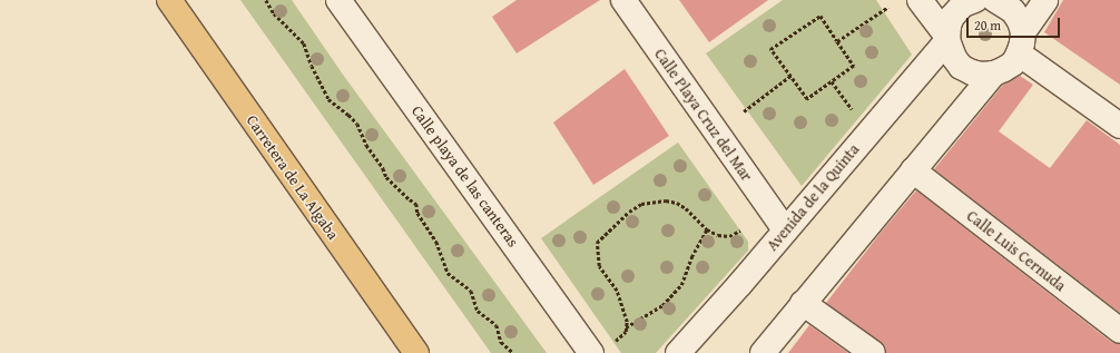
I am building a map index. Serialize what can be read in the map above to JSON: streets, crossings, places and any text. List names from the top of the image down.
{
  "streets": {
    "main road": ["Carretera de La Algaba"],
    "street": [
      "Calle Playa Cruz del Mar",
      "Calle playa de las canteras",
      "Avenida de la Quinta",
      "Calle Luis Cernuda"
    ]
  },
  "crossings": [
    ["Calle Playa Cruz del Mar", "Avenida de la Quinta"]
  ],
  "scale_bar": "20 m"
}
